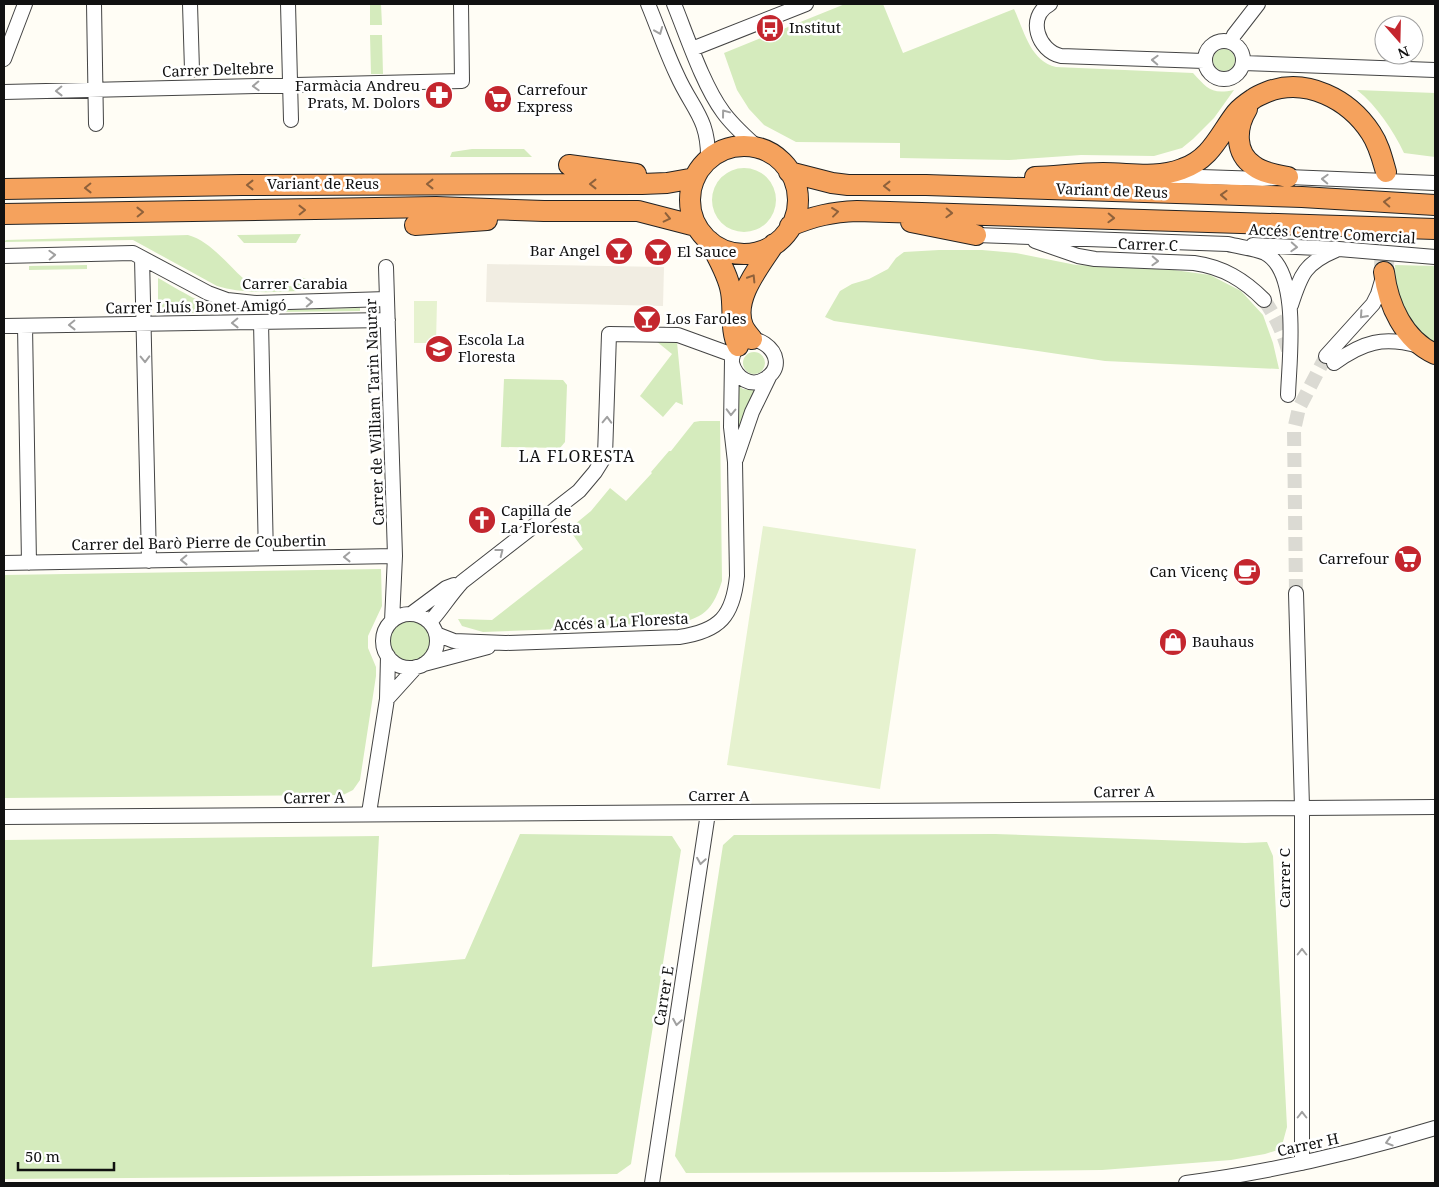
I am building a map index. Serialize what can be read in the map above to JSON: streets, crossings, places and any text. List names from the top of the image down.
{
  "streets": {
    "highway": ["Variant de Reus"],
    "street": [
      "Carrer Deltebre",
      "Accés Centre Comercial",
      "Carrer C",
      "Carrer Carabia",
      "Carrer Lluís Bonet Amigó",
      "Carrer de William Tarin Naurar",
      "Carrer del Barò Pierre de Coubertin",
      "Accés a La Floresta",
      "Carrer A",
      "Carrer E",
      "Carrer H"
    ]
  },
  "crossings": [
    ["Carrer C", "Carrer A"],
    ["Carrer C", "Carrer H"],
    ["Carrer Carabia", "Carrer de William Tarin Naurar"],
    ["Carrer Lluís Bonet Amigó", "Carrer de William Tarin Naurar"],
    ["Carrer de William Tarin Naurar", "Carrer del Barò Pierre de Coubertin"],
    ["Carrer de William Tarin Naurar", "Accés a La Floresta"],
    ["Carrer A", "Carrer E"]
  ],
  "one_way": [
    "Carrer Deltebre",
    "Carrer Carabia",
    "Carrer Lluís Bonet Amigó",
    "Carrer del Barò Pierre de Coubertin",
    "Carrer E",
    "Carrer H"
  ],
  "districts": ["LA FLORESTA"],
  "places": {
    "bus stop": ["Institut"],
    "pharmacy": ["Farmàcia Andreu Prats, M. Dolors"],
    "supermarket": ["Carrefour Express", "Carrefour"],
    "bar": ["Bar Angel", "El Sauce", "Los Faroles"],
    "school or university": ["Escola La Floresta"],
    "church": ["Capilla de La Floresta"],
    "cafe": ["Can Vicenç"],
    "shop": ["Bauhaus"]
  },
  "scale_bar": "50 m",
  "north": "bottom"
}
